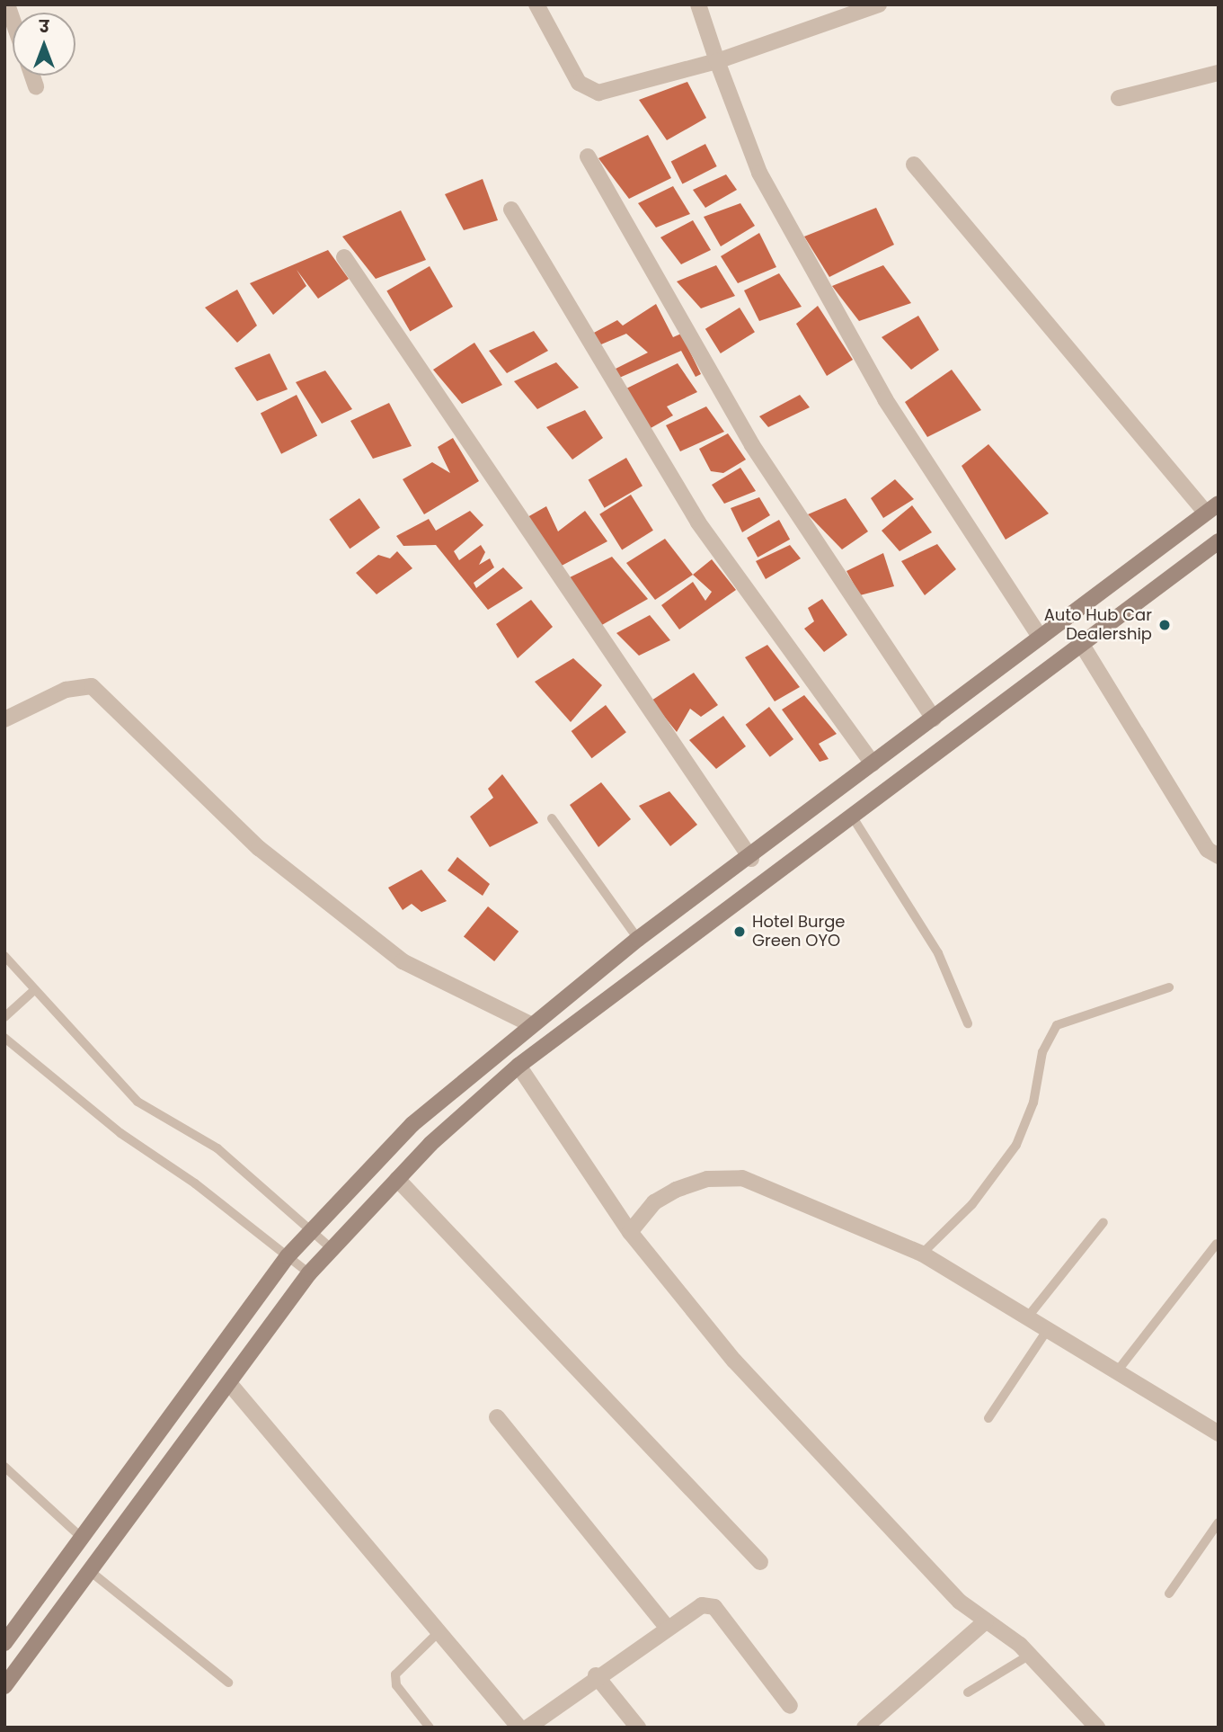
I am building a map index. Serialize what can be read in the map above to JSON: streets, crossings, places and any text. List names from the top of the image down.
{
  "places": ["Auto Hub Car Dealership", "Hotel Burge Green OYO"],
  "north": "top"
}
